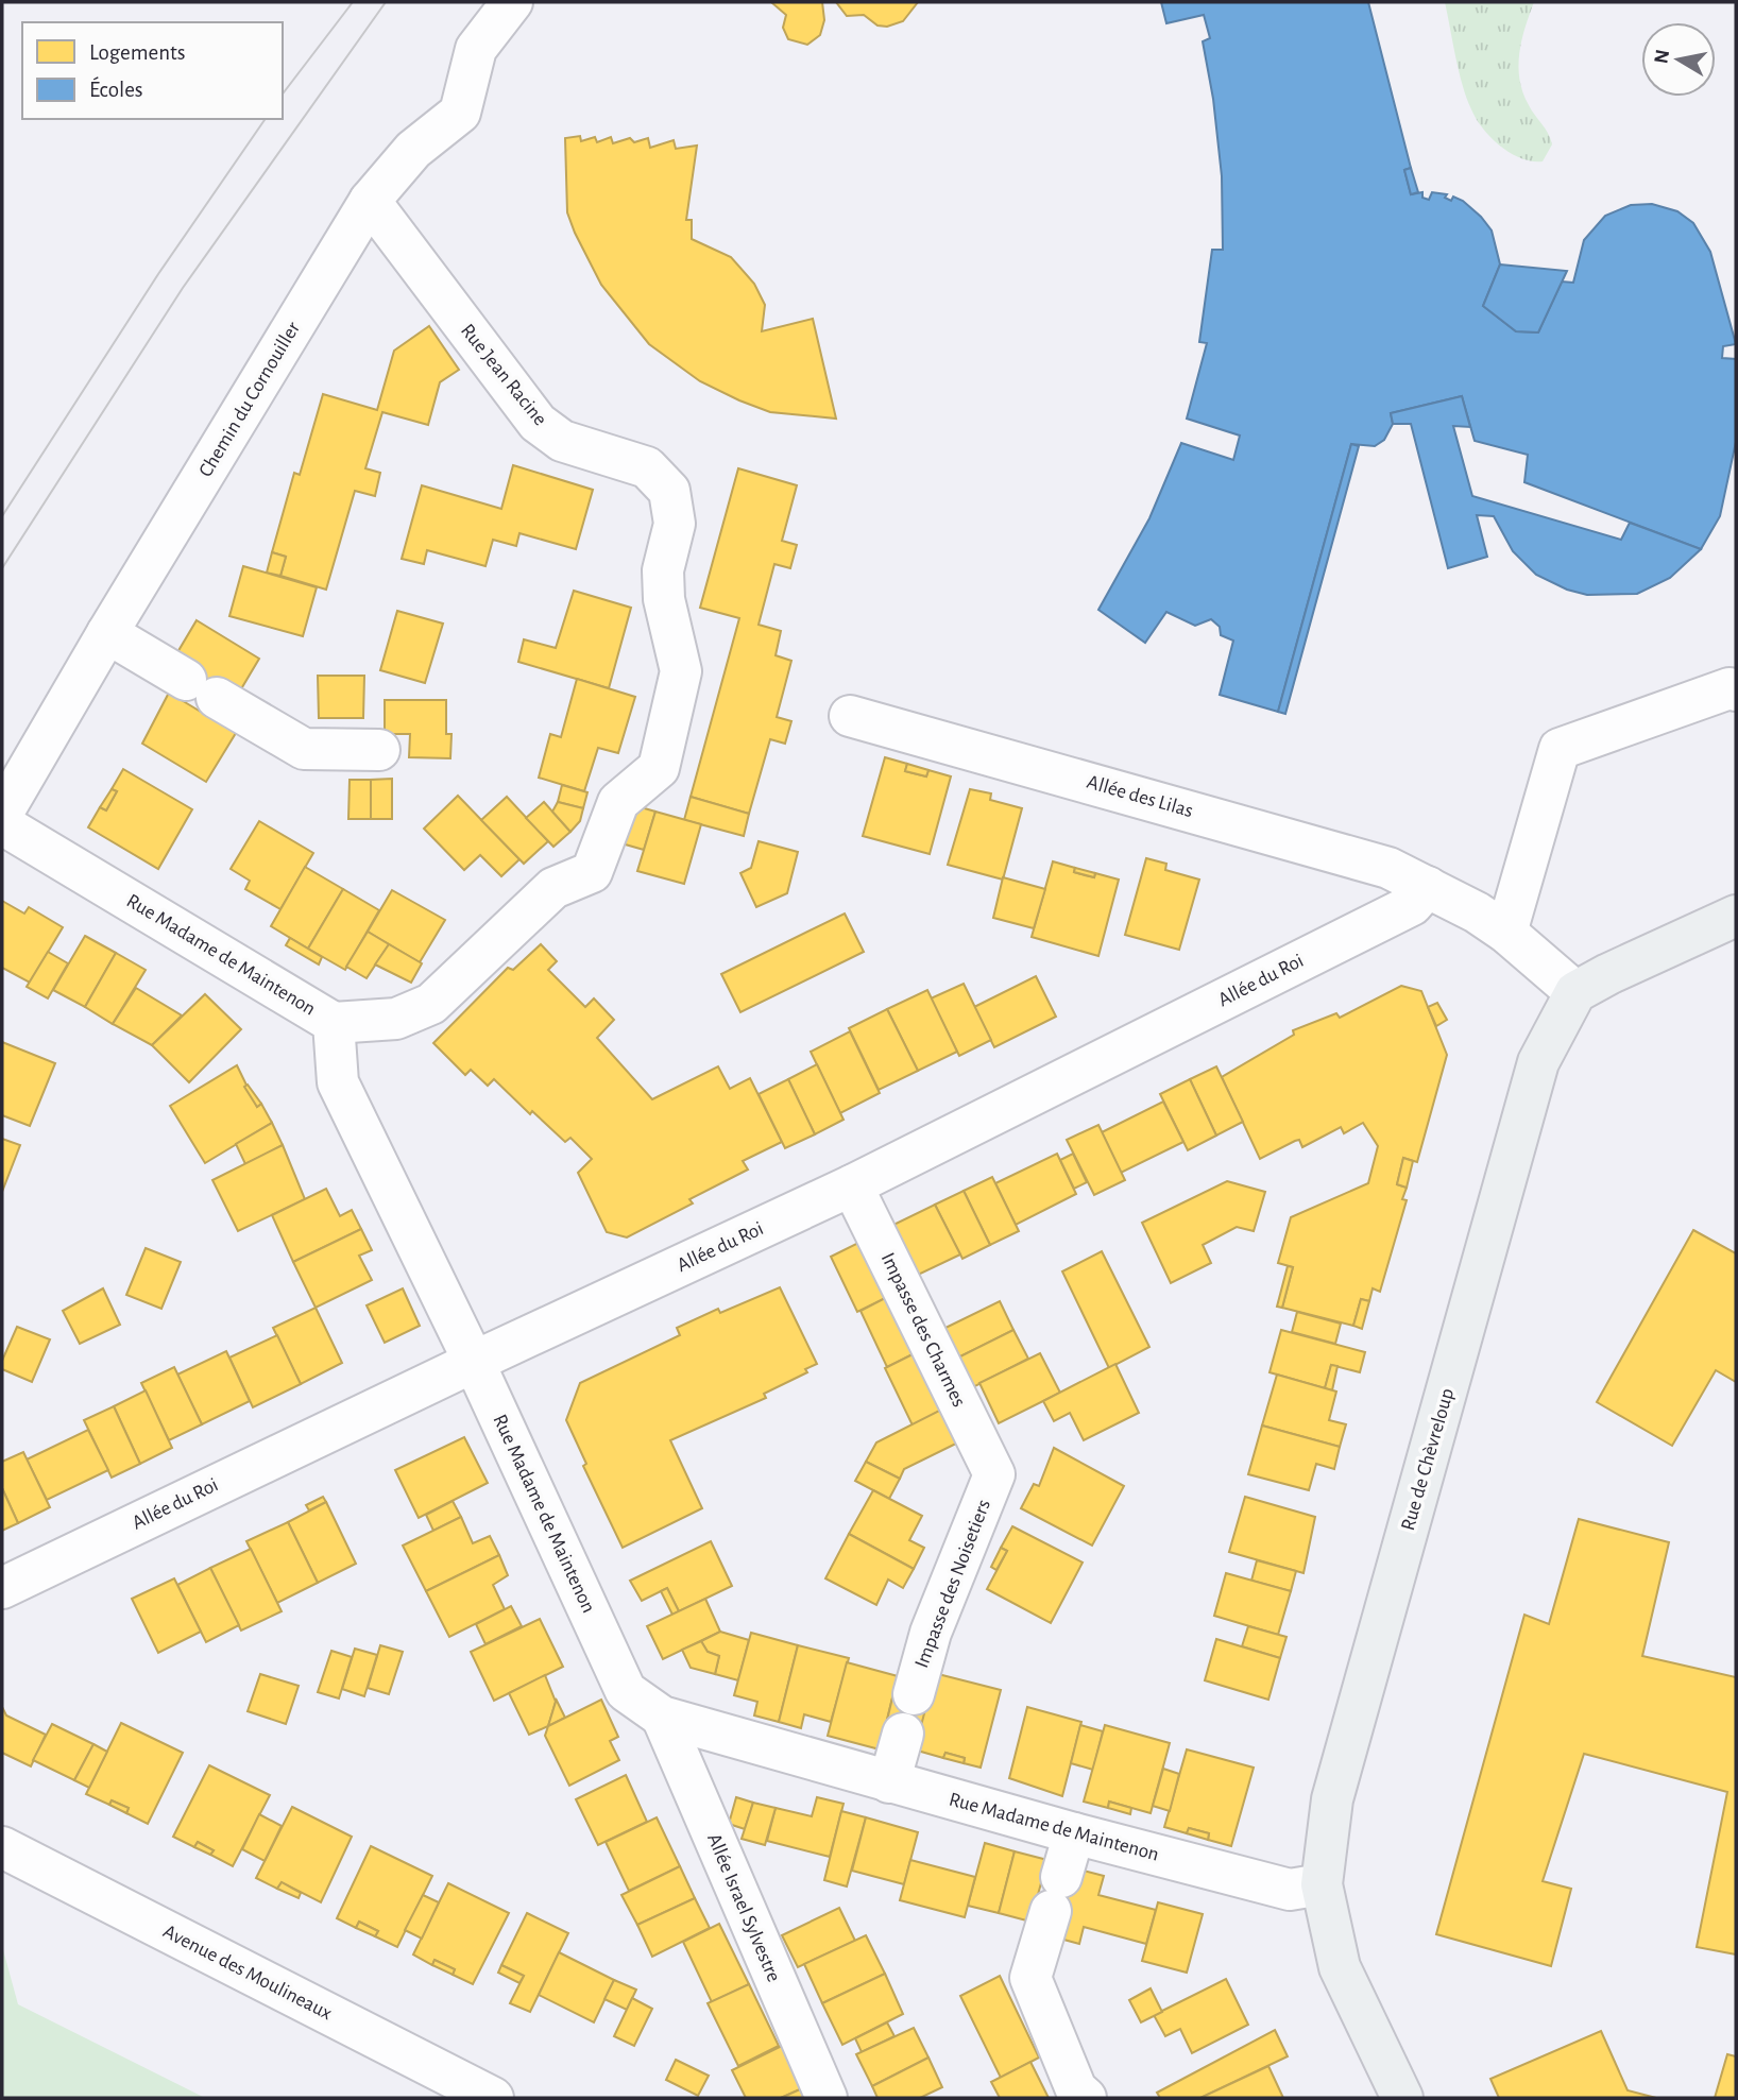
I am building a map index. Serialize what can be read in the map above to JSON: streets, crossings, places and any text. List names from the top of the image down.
{
  "streets": {
    "street": [
      "Rue Jean Racine",
      "Chemin du Cornouiller",
      "Allée des Lilas",
      "Rue Madame de Maintenon",
      "Allée du Roi",
      "Impasse des Charmes",
      "Rue de Chèvreloup",
      "Impasse des Noisetiers",
      "Allée Israel Sylvestre",
      "Avenue des Moulineaux"
    ]
  },
  "crossings": [
    ["Rue Jean Racine", "Chemin du Cornouiller"],
    ["Rue Jean Racine", "Rue Madame de Maintenon"],
    ["Allée des Lilas", "Allée du Roi"],
    ["Allée des Lilas", "Rue de Chèvreloup"],
    ["Rue Madame de Maintenon", "Allée du Roi"],
    ["Rue Madame de Maintenon", "Rue de Chèvreloup"],
    ["Rue Madame de Maintenon", "Allée Israel Sylvestre"],
    ["Allée du Roi", "Impasse des Charmes"],
    ["Impasse des Charmes", "Impasse des Noisetiers"]
  ],
  "legend": ["Logements", "Écoles"],
  "north": "left"
}
